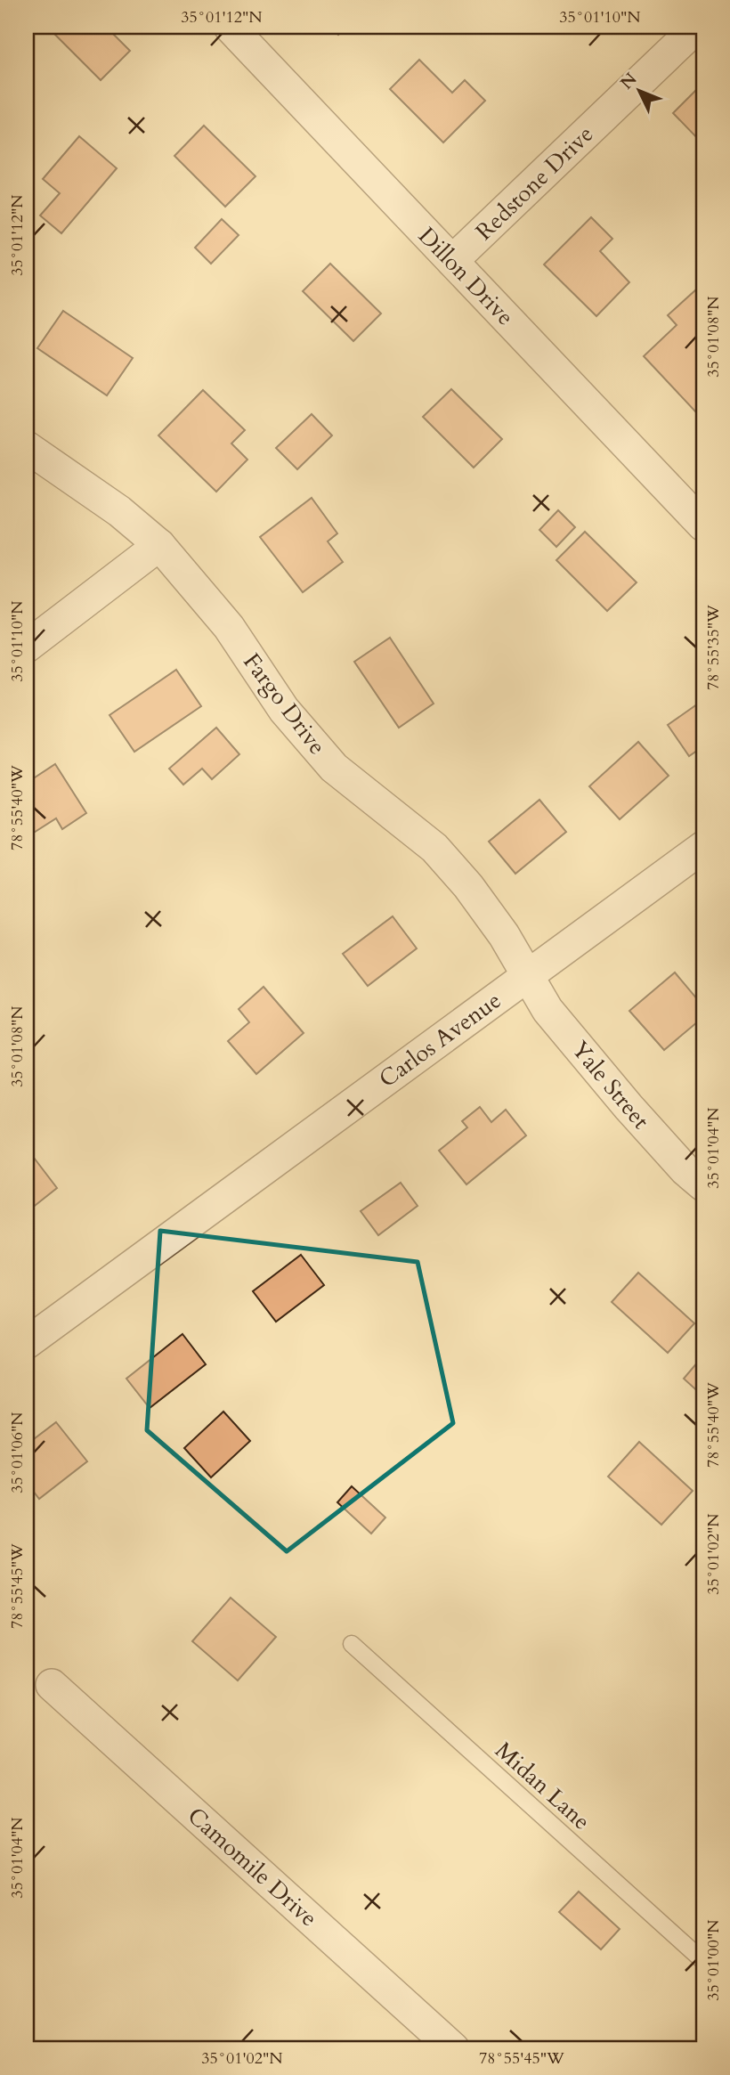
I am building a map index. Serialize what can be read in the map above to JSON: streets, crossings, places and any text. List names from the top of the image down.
{
  "streets": {
    "street": [
      "Redstone Drive",
      "Dillon Drive",
      "Fargo Drive",
      "Carlos Avenue",
      "Yale Street",
      "Camomile Drive"
    ],
    "lane": ["Midan Lane"]
  },
  "crossings": [
    ["Redstone Drive", "Dillon Drive"],
    ["Fargo Drive", "Carlos Avenue"],
    ["Fargo Drive", "Yale Street"],
    ["Carlos Avenue", "Yale Street"]
  ],
  "north": "top left",
  "coordinates": [
    "35°01'12\"N",
    "35°01'10\"N",
    "35°01'08\"N",
    "78°55'35\"W",
    "78°55'40\"W",
    "35°01'04\"N",
    "35°01'06\"N",
    "35°01'02\"N",
    "78°55'45\"W",
    "35°01'00\"N"
  ]
}
